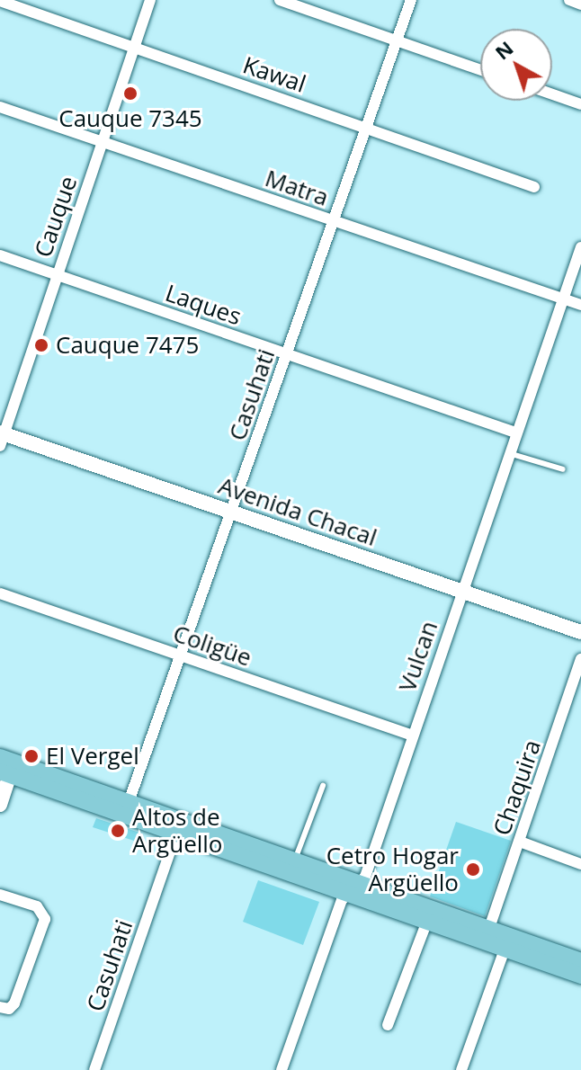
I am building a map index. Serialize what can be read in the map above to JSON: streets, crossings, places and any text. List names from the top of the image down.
{
  "streets": {
    "main road": ["Avenida Chacal"],
    "street": [
      "Kawal",
      "Matra",
      "Cauque",
      "Laques",
      "Casuhati",
      "Coligüe",
      "Vulcan",
      "Chaquira"
    ]
  },
  "crossings": [
    ["Kawal", "Cauque"],
    ["Kawal", "Casuhati"],
    ["Matra", "Cauque"],
    ["Matra", "Casuhati"],
    ["Matra", "Vulcan"],
    ["Cauque", "Laques"],
    ["Cauque", "Avenida Chacal"],
    ["Laques", "Casuhati"],
    ["Laques", "Vulcan"],
    ["Casuhati", "Avenida Chacal"],
    ["Casuhati", "Coligüe"],
    ["Avenida Chacal", "Vulcan"],
    ["Coligüe", "Vulcan"]
  ],
  "places": [
    "Cauque 7345",
    "Cauque 7475",
    "El Vergel",
    "Altos de Argüello",
    "Cetro Hogar Argüello"
  ],
  "north": "top left"
}
